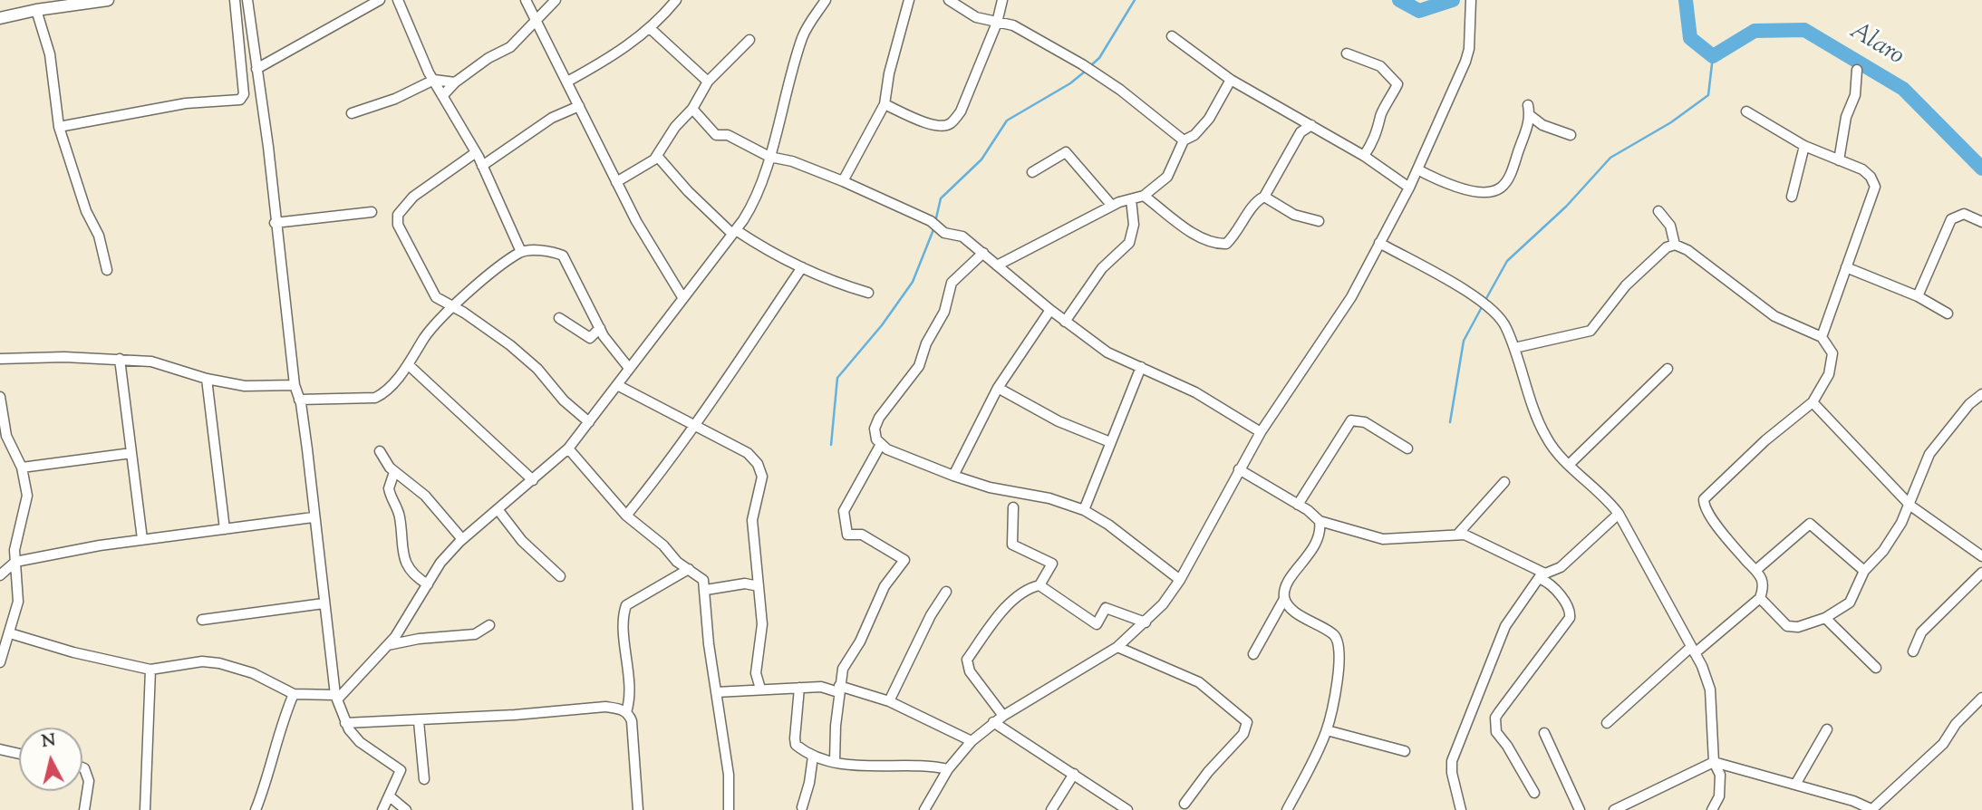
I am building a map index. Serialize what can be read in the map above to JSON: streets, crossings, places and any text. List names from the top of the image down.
{
  "water": ["Alaro"],
  "north": "top"
}
